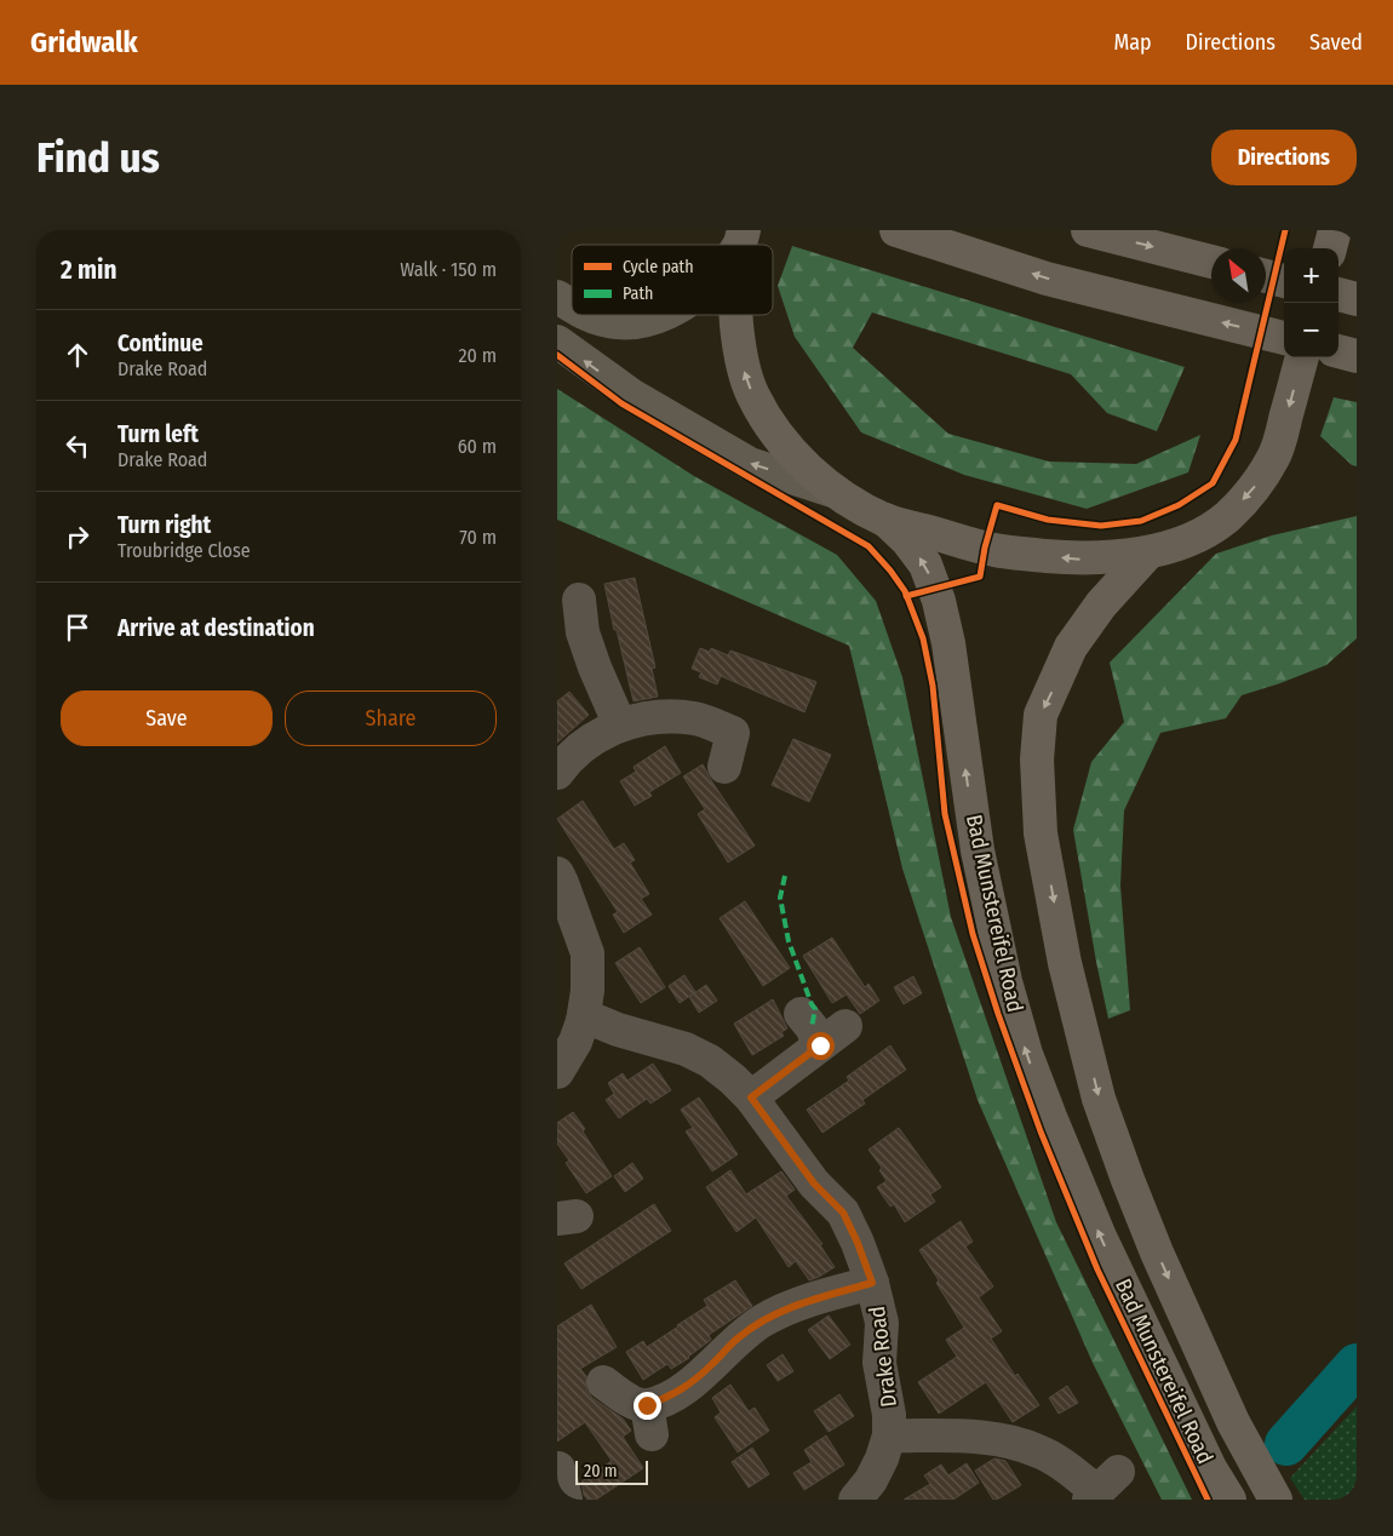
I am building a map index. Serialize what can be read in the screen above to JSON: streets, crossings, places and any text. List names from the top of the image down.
{
  "streets": {
    "highway": ["Bad Munstereifel Road"],
    "street": ["Drake Road"]
  },
  "legend": ["Cycle path", "Path"],
  "scale_bar": "20 m",
  "north": "top left",
  "page": {
    "header": "Gridwalk",
    "nav": ["Map", "Directions", "Saved"],
    "buttons": [
      "Directions",
      ["Save", "Share"]
    ],
    "title": "Find us",
    "heading": ["2 min", "Walk · 150 m"],
    "map_buttons": ["+", "−"],
    "list": [
      ["Continue", "Drake Road", "20 m"],
      ["Turn left", "Drake Road", "60 m"],
      ["Turn right", "Troubridge Close", "70 m"],
      "Arrive at destination"
    ],
    "scale": "20 m"
  }
}
